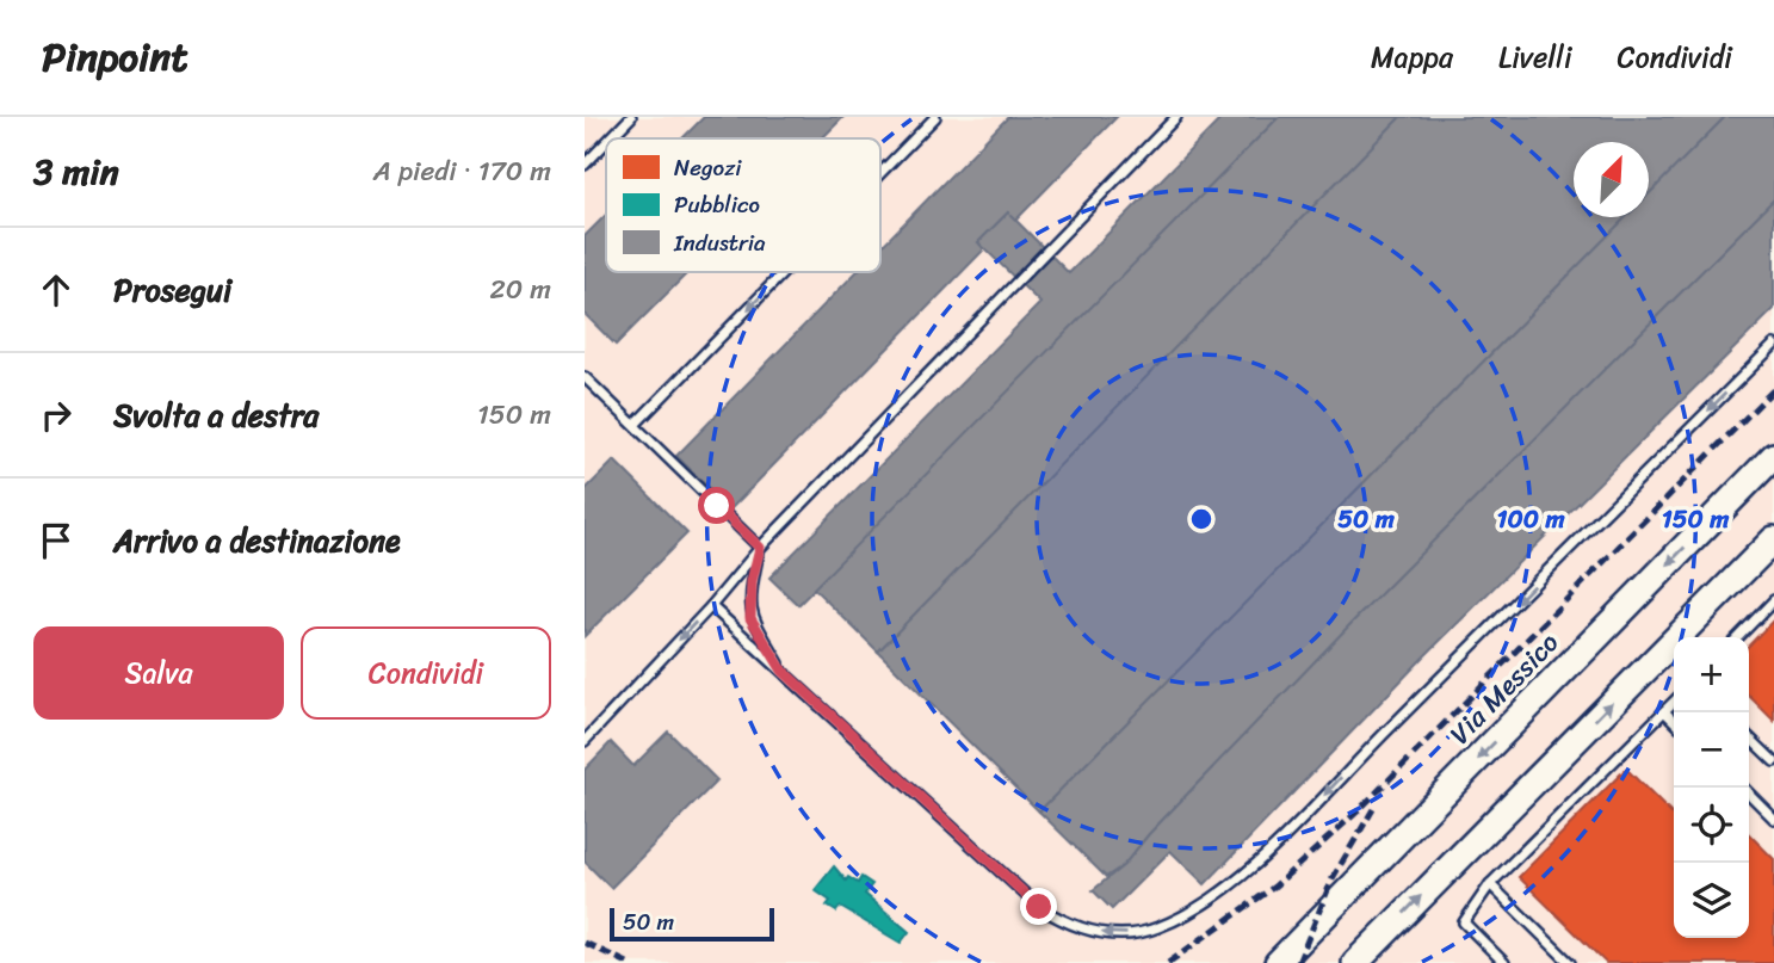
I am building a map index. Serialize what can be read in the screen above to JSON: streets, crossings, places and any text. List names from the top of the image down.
{
  "streets": {
    "street": ["Via Messico"]
  },
  "legend": ["Negozi", "Pubblico", "Industria"],
  "scale_bar": "50 m",
  "north": "top right",
  "page": {
    "header": "Pinpoint",
    "nav": ["Mappa", "Livelli", "Condividi"],
    "heading": ["3 min", "A piedi · 170 m"],
    "list": [
      ["Prosegui", "20 m"],
      ["Svolta a destra", "150 m"],
      "Arrivo a destinazione"
    ],
    "buttons": ["Salva", "Condividi"],
    "map_buttons": ["+", "−"],
    "scale": "50 m"
  },
  "rings": ["50 m", "100 m", "150 m"]
}
